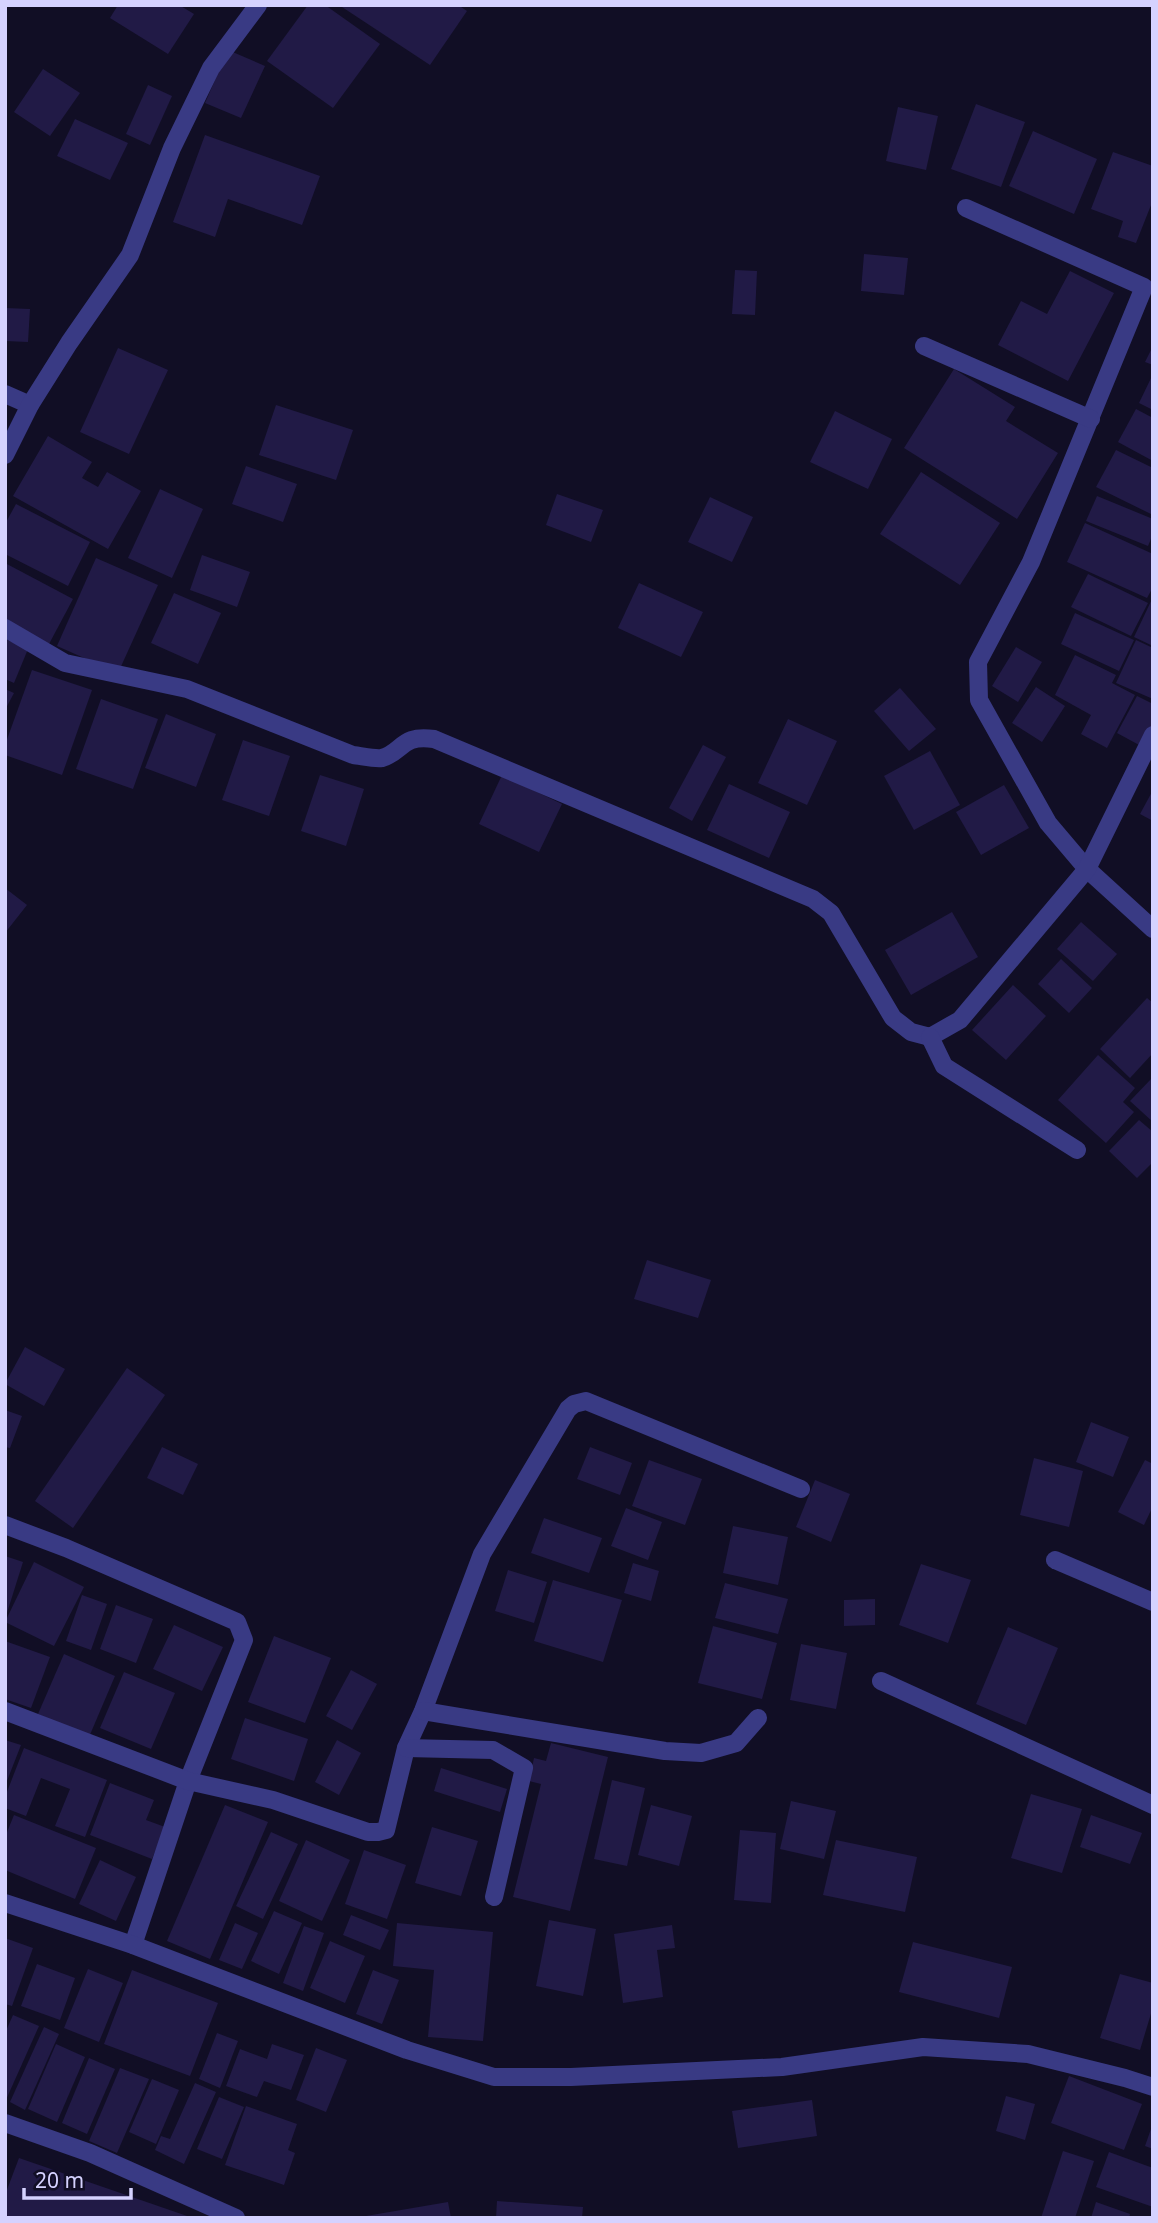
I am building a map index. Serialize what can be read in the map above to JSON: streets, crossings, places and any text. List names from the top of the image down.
{
  "scale_bar": "20 m"
}
